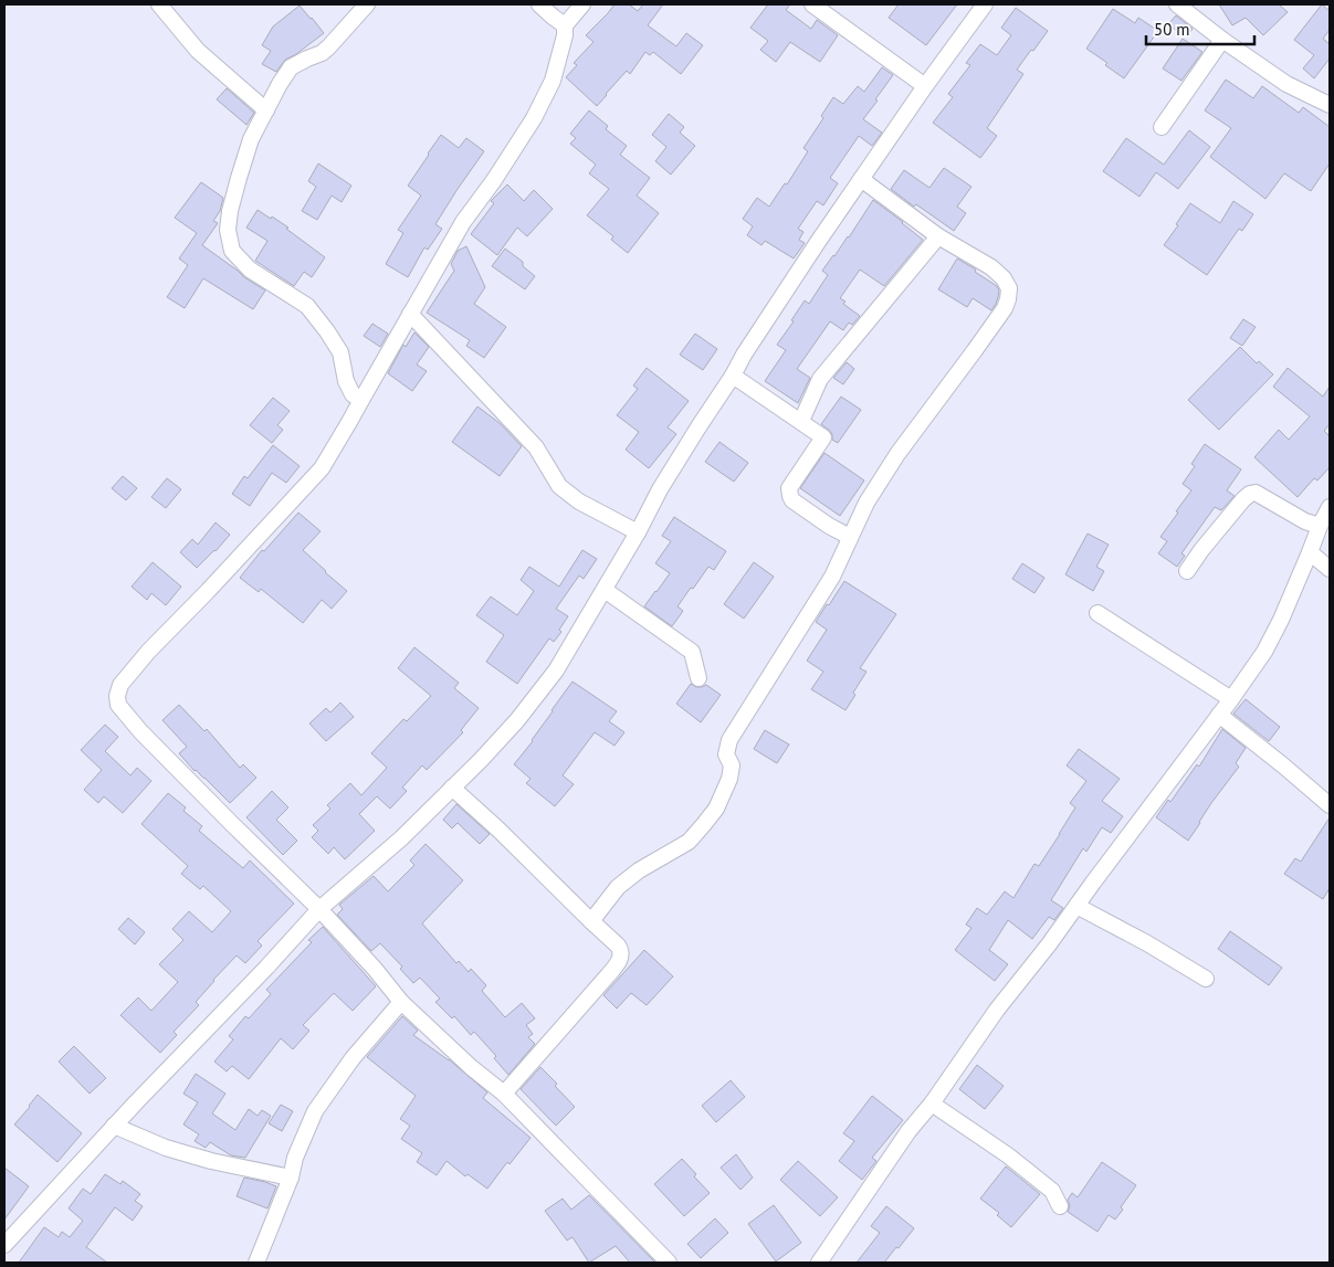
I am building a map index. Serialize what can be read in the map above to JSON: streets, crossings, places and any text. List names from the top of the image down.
{
  "scale_bar": "50 m"
}
